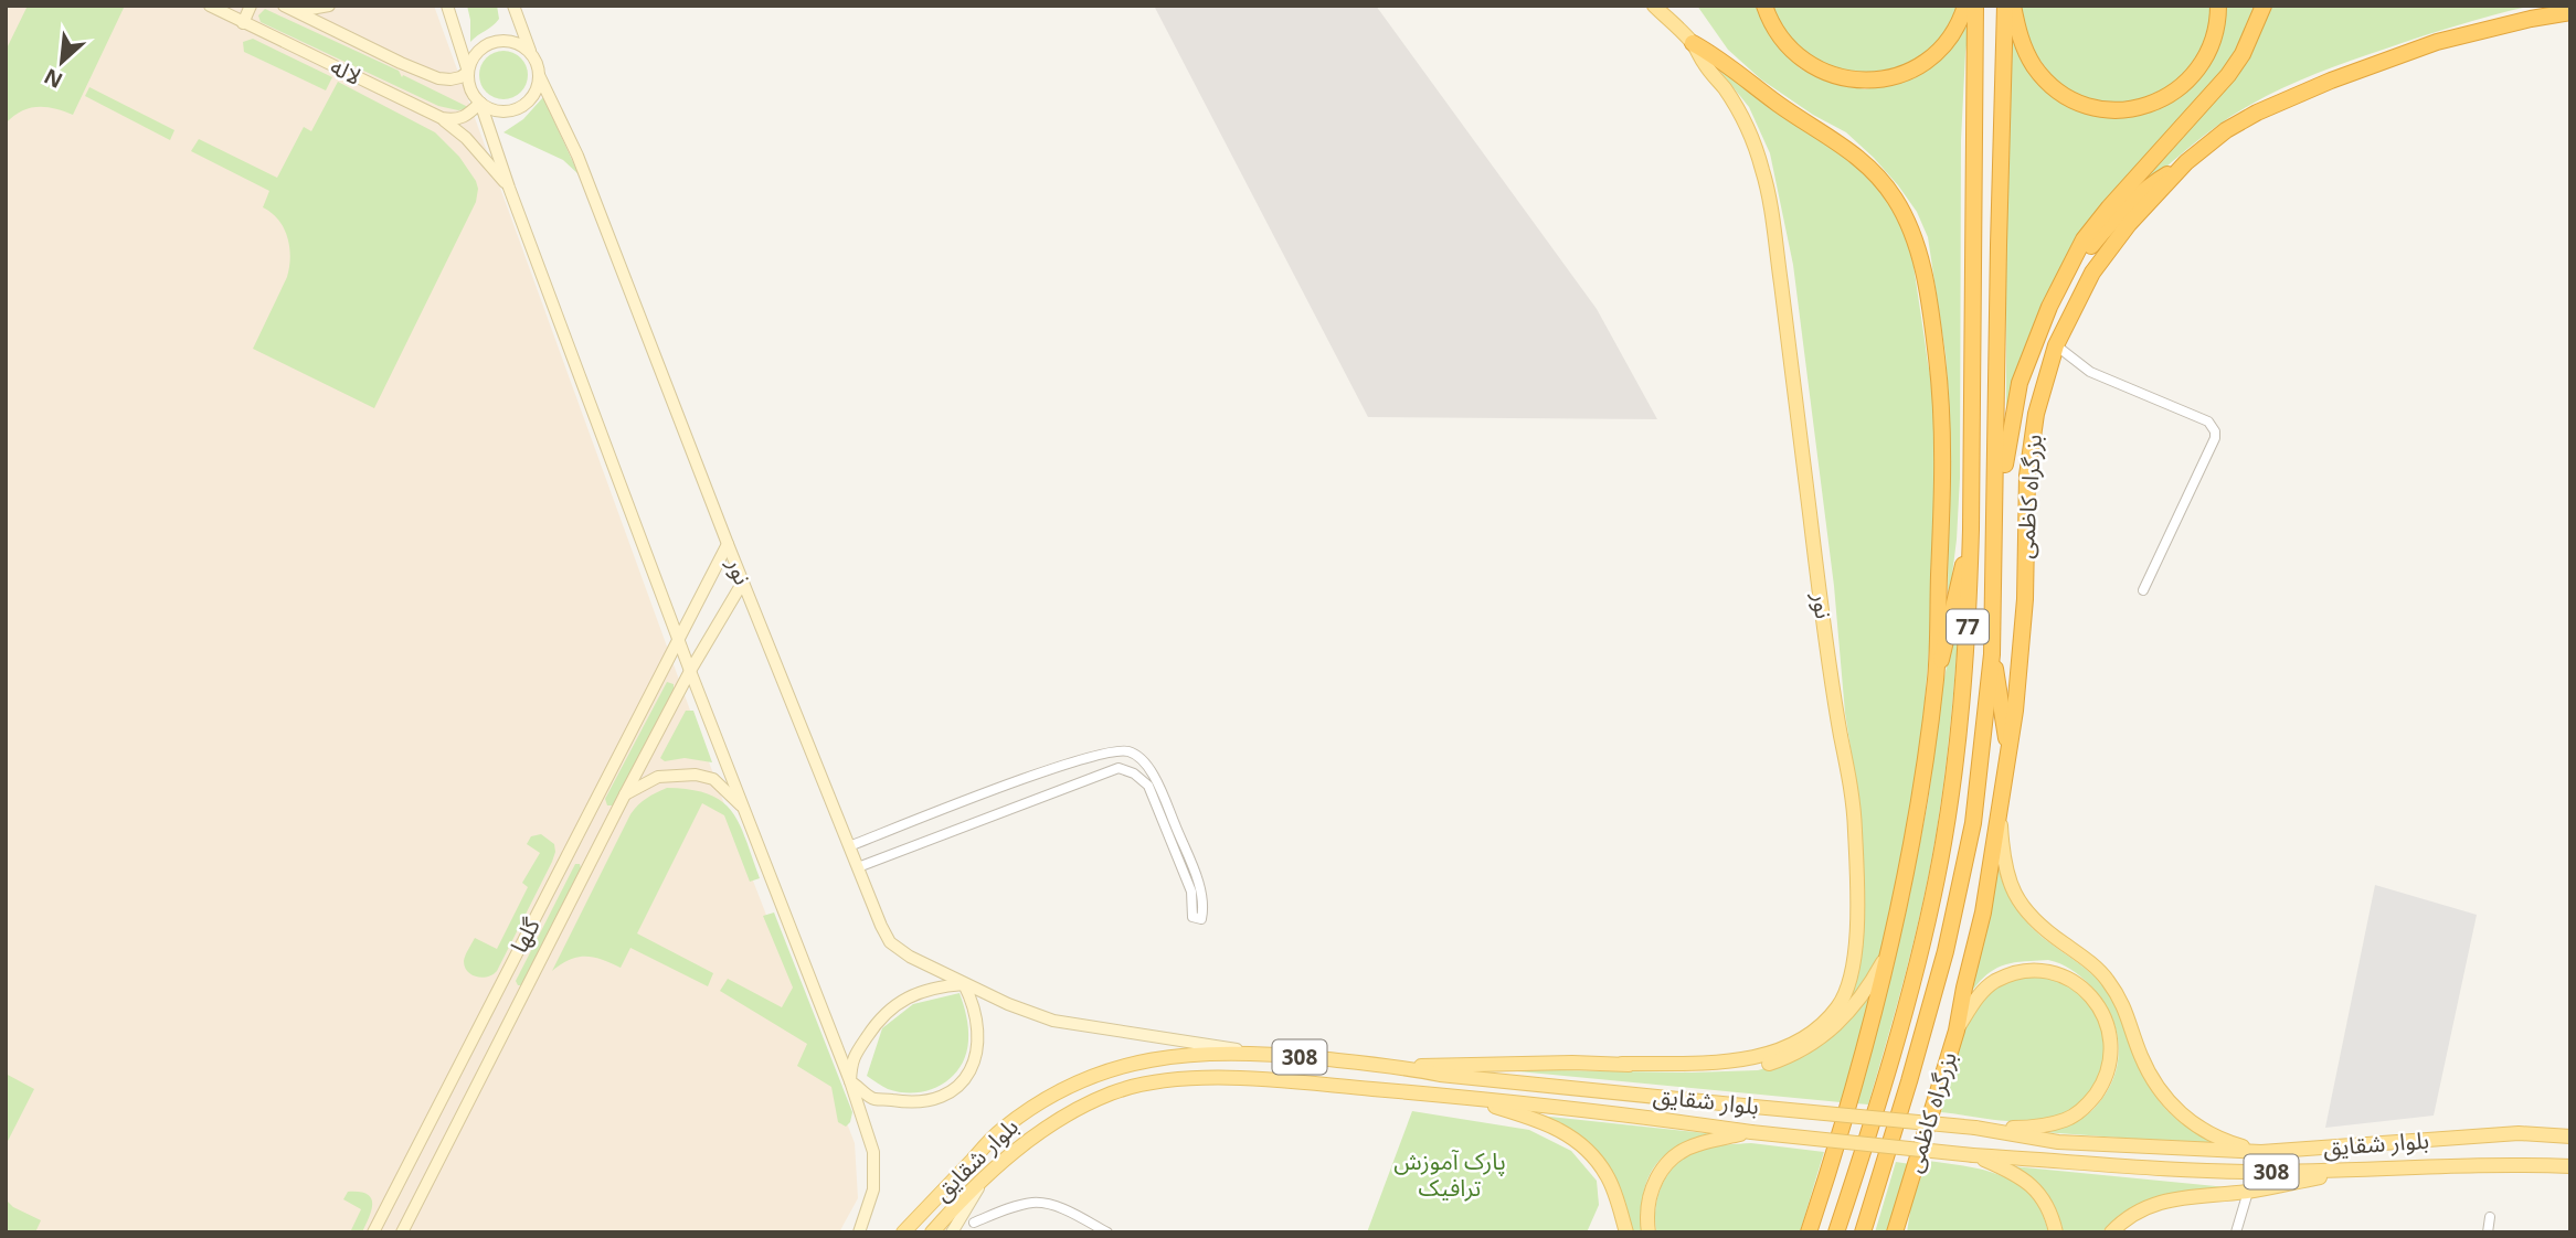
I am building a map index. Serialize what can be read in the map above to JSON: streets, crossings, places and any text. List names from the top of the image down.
{
  "streets": {
    "highway": ["بزرگراه کاظمی", "77"],
    "main road": [
      "لاله",
      "نور",
      "گلها",
      "308",
      "بلوار شقایق"
    ]
  },
  "crossings": [
    ["لاله", "نور"],
    ["نور", "گلها"],
    ["نور", "بلوار شقایق"]
  ],
  "parks": ["پارک آموزش ترافیک"],
  "north": "bottom left"
}
